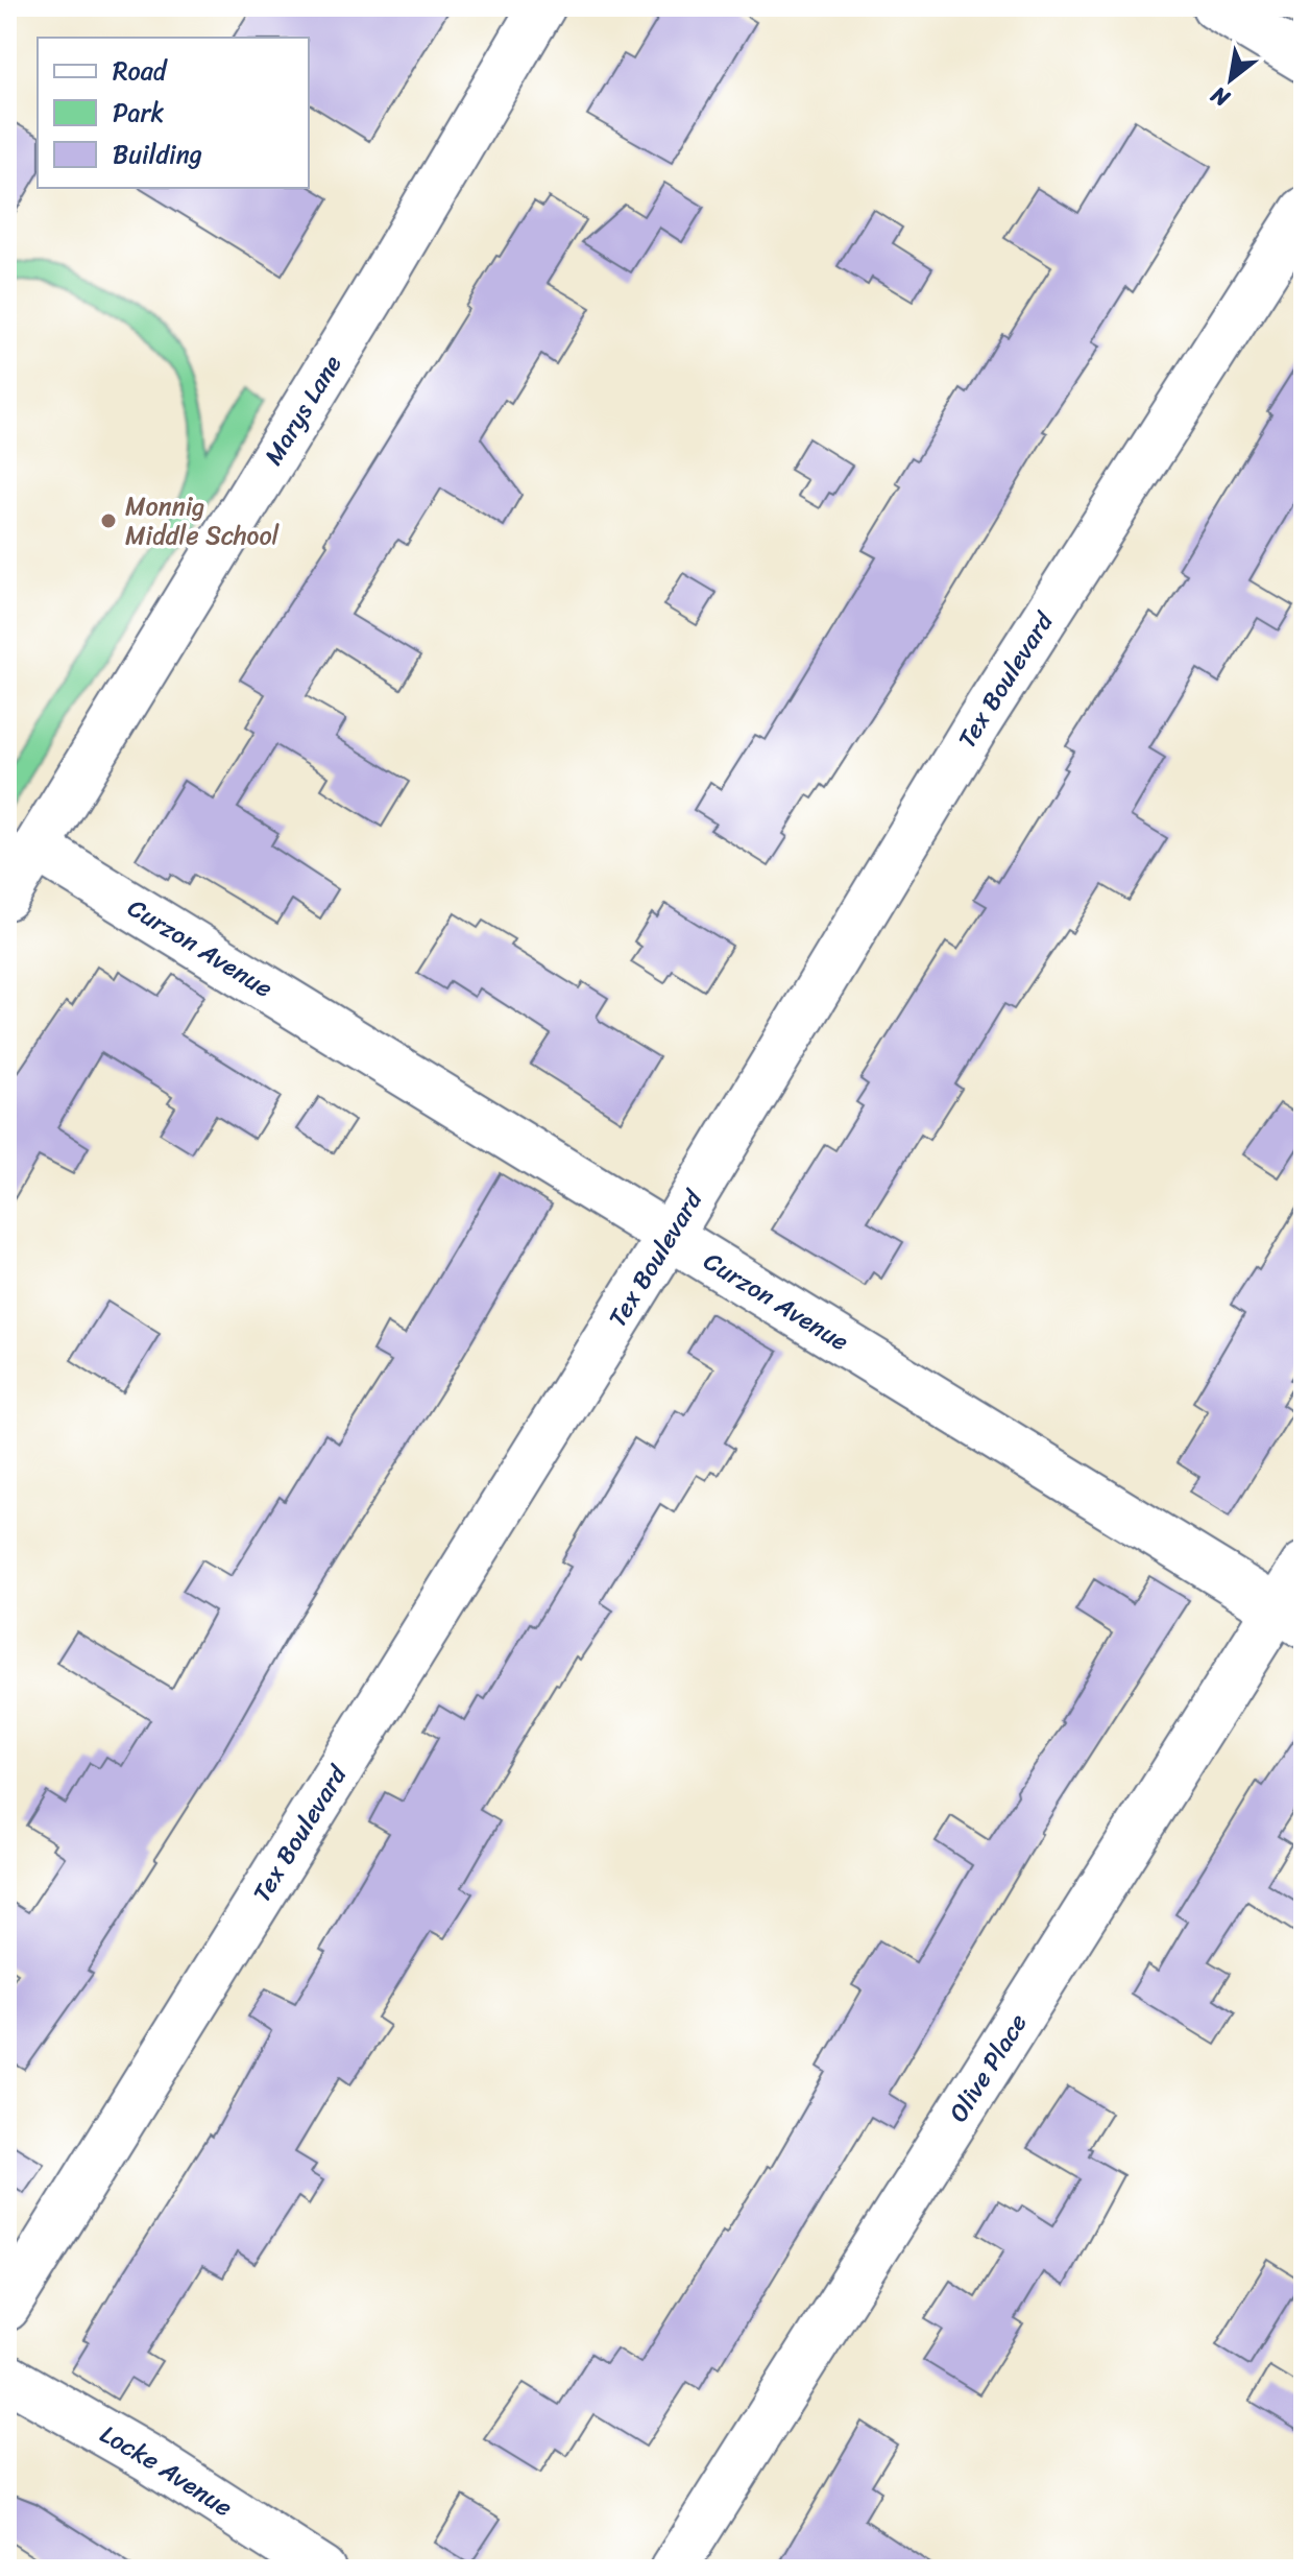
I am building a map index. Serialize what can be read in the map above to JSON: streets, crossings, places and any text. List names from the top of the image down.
{
  "streets": {
    "street": [
      "Marys Lane",
      "Tex Boulevard",
      "Curzon Avenue",
      "Olive Place",
      "Locke Avenue"
    ]
  },
  "crossings": [
    ["Marys Lane", "Curzon Avenue"],
    ["Tex Boulevard", "Curzon Avenue"],
    ["Curzon Avenue", "Olive Place"]
  ],
  "places": ["Monnig Middle School"],
  "legend": ["Road", "Park", "Building"],
  "north": "bottom left"
}
